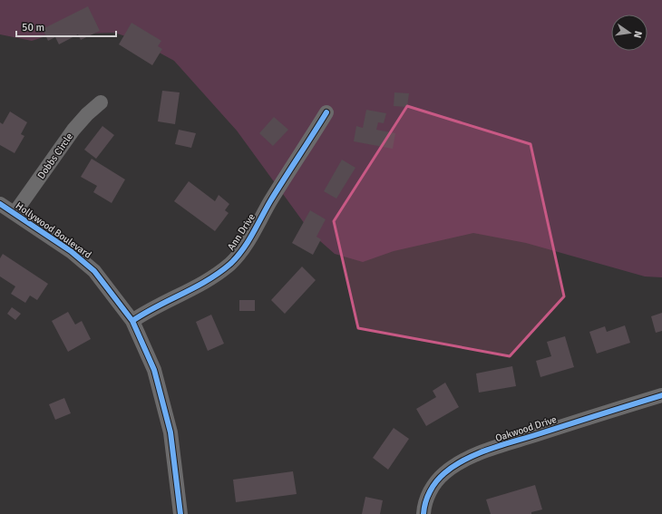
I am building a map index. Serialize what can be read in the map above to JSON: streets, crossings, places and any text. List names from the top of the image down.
{
  "streets": {
    "street": [
      "Dobbs Circle",
      "Hollywood Boulevard",
      "Ann Drive",
      "Oakwood Drive"
    ]
  },
  "crossings": [
    ["Dobbs Circle", "Hollywood Boulevard"],
    ["Hollywood Boulevard", "Ann Drive"]
  ],
  "scale_bar": "50 m",
  "north": "right"
}
